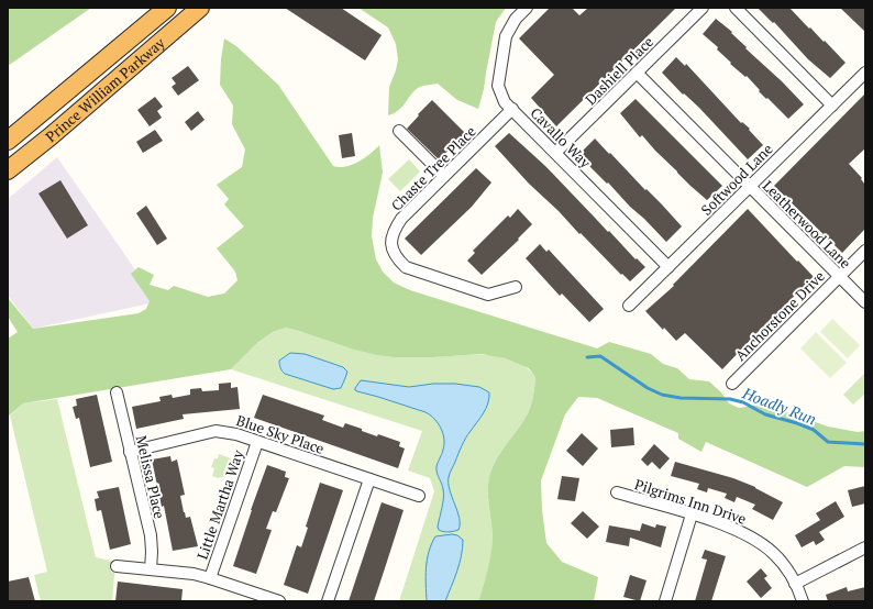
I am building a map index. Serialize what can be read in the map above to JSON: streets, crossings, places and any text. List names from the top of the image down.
{
  "streets": {
    "highway": ["Prince William Parkway"],
    "street": [
      "Dashiell Place",
      "Cavallo Way",
      "Chaste Tree Place",
      "Softwood Lane",
      "Leatherwood Lane",
      "Anchorstone Drive",
      "Blue Sky Place",
      "Melissa Place",
      "Pilgrims Inn Drive",
      "Little Martha Way"
    ]
  },
  "crossings": [
    ["Dashiell Place", "Cavallo Way"],
    ["Dashiell Place", "Leatherwood Lane"],
    ["Cavallo Way", "Chaste Tree Place"],
    ["Cavallo Way", "Softwood Lane"],
    ["Softwood Lane", "Leatherwood Lane"],
    ["Leatherwood Lane", "Anchorstone Drive"],
    ["Blue Sky Place", "Melissa Place"],
    ["Blue Sky Place", "Little Martha Way"]
  ],
  "water": ["Hoadly Run"]
}
